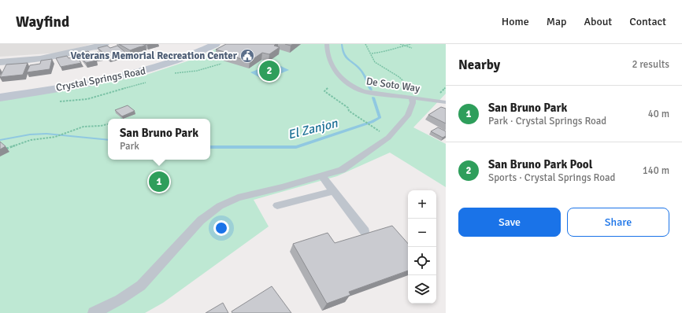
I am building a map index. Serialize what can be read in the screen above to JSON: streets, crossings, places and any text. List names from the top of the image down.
{
  "streets": {
    "main road": ["Crystal Springs Road"],
    "lane": ["De Soto Way"]
  },
  "water": ["El Zanjon"],
  "places": {
    "public building": ["Veterans Memorial Recreation Center"]
  },
  "page": {
    "header": "Wayfind",
    "nav": [
      "Home",
      "Map",
      "About",
      "Contact"
    ],
    "heading": ["Nearby", "2 results"],
    "pins": ["2", "1"],
    "list": [
      {
        "mark": "1",
        "name": "San Bruno Park",
        "note": "Park · Crystal Springs Road",
        "value": "40 m"
      },
      {
        "mark": "2",
        "name": "San Bruno Park Pool",
        "note": "Sports · Crystal Springs Road",
        "value": "140 m"
      }
    ],
    "popup": ["San Bruno Park", "Park"],
    "map_buttons": ["+", "−"],
    "buttons": ["Save", "Share"]
  }
}
